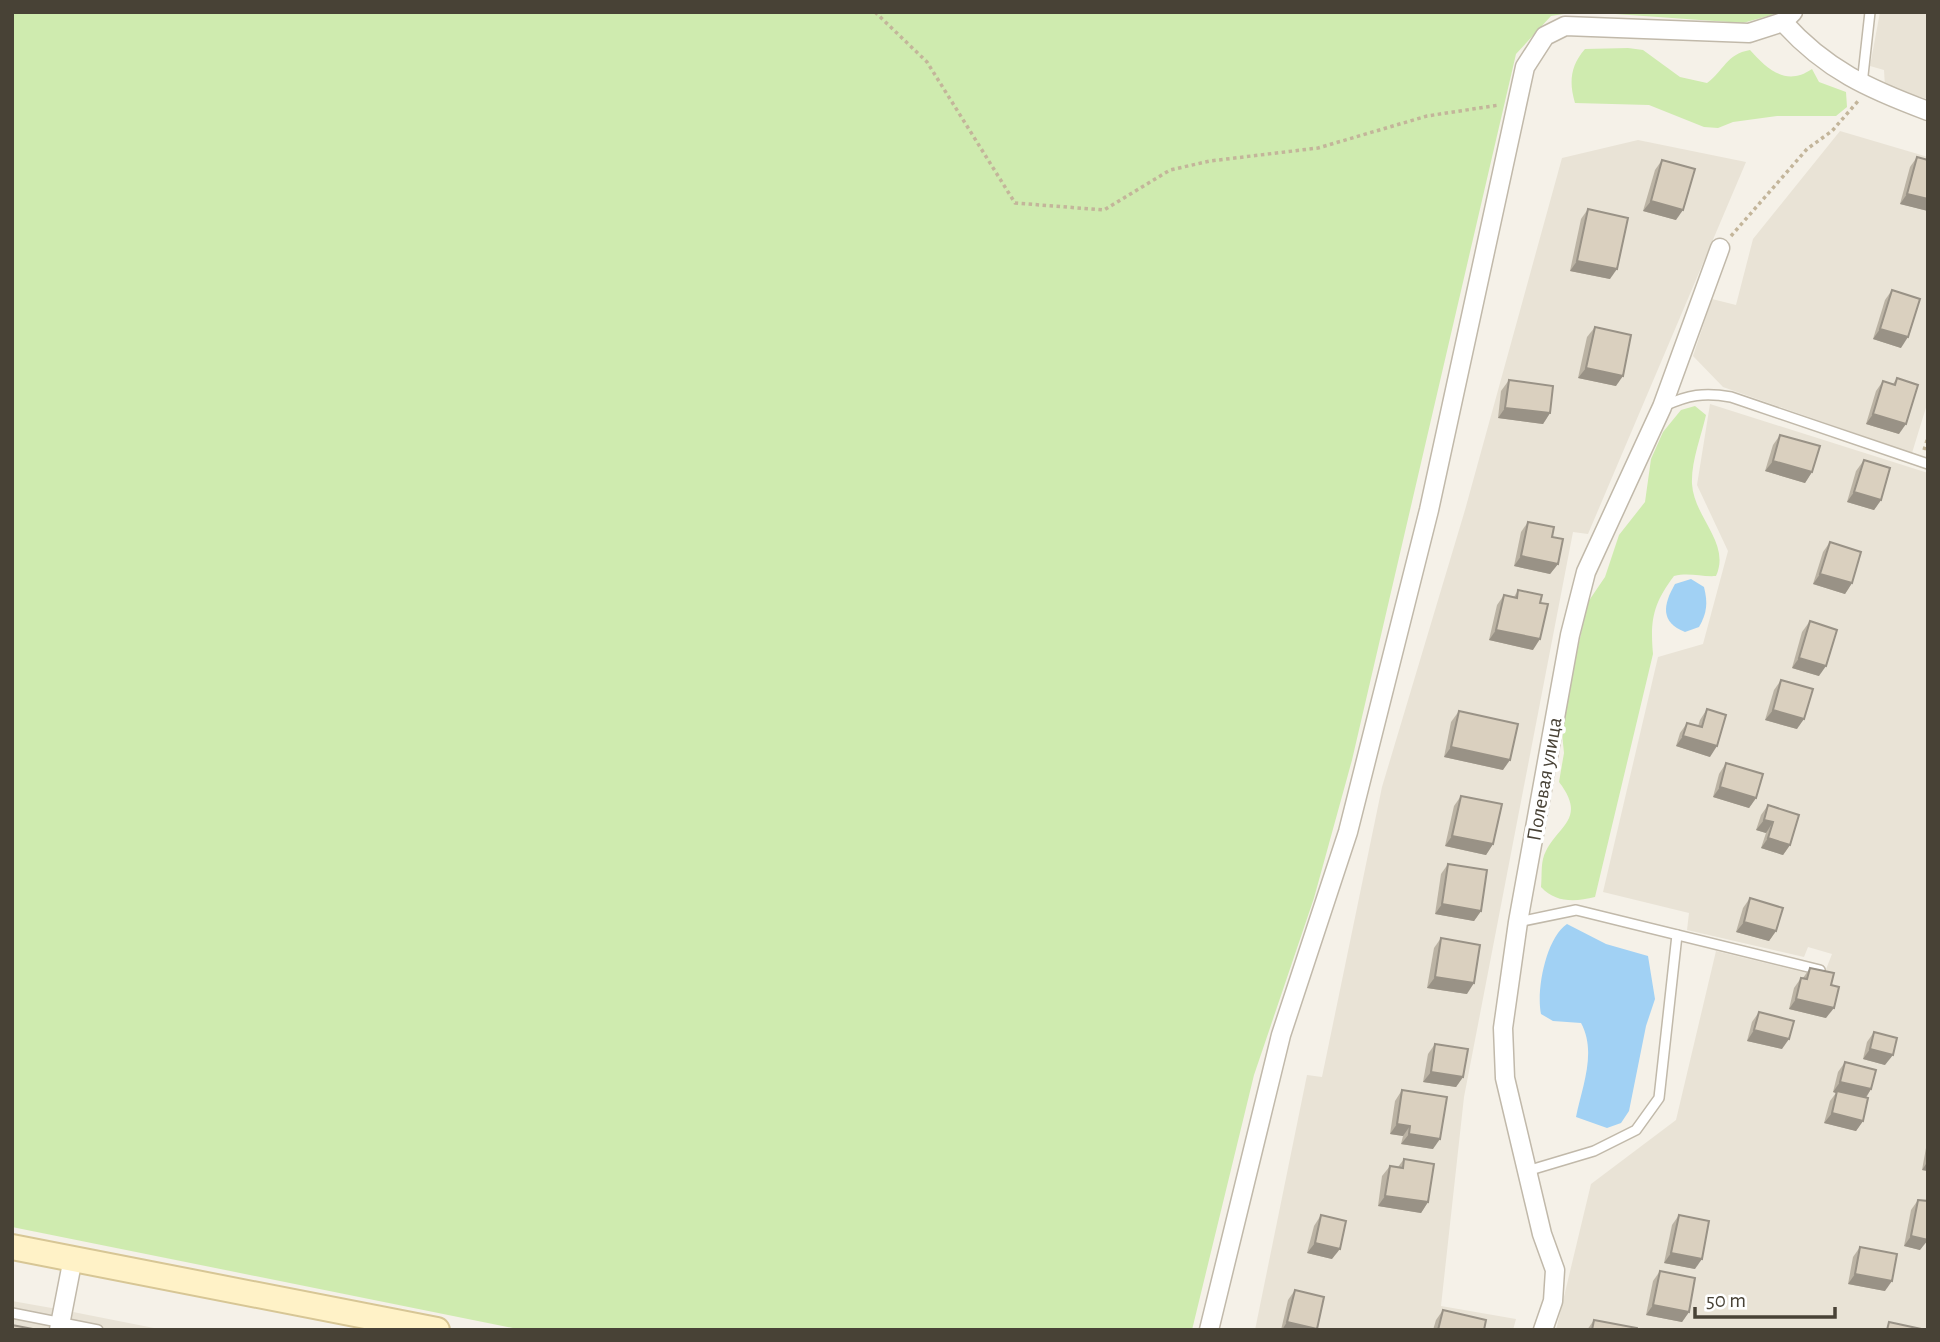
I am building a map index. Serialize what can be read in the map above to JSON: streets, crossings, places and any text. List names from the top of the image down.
{
  "streets": {
    "street": ["Полевая улица"]
  },
  "scale_bar": "50 m"
}
